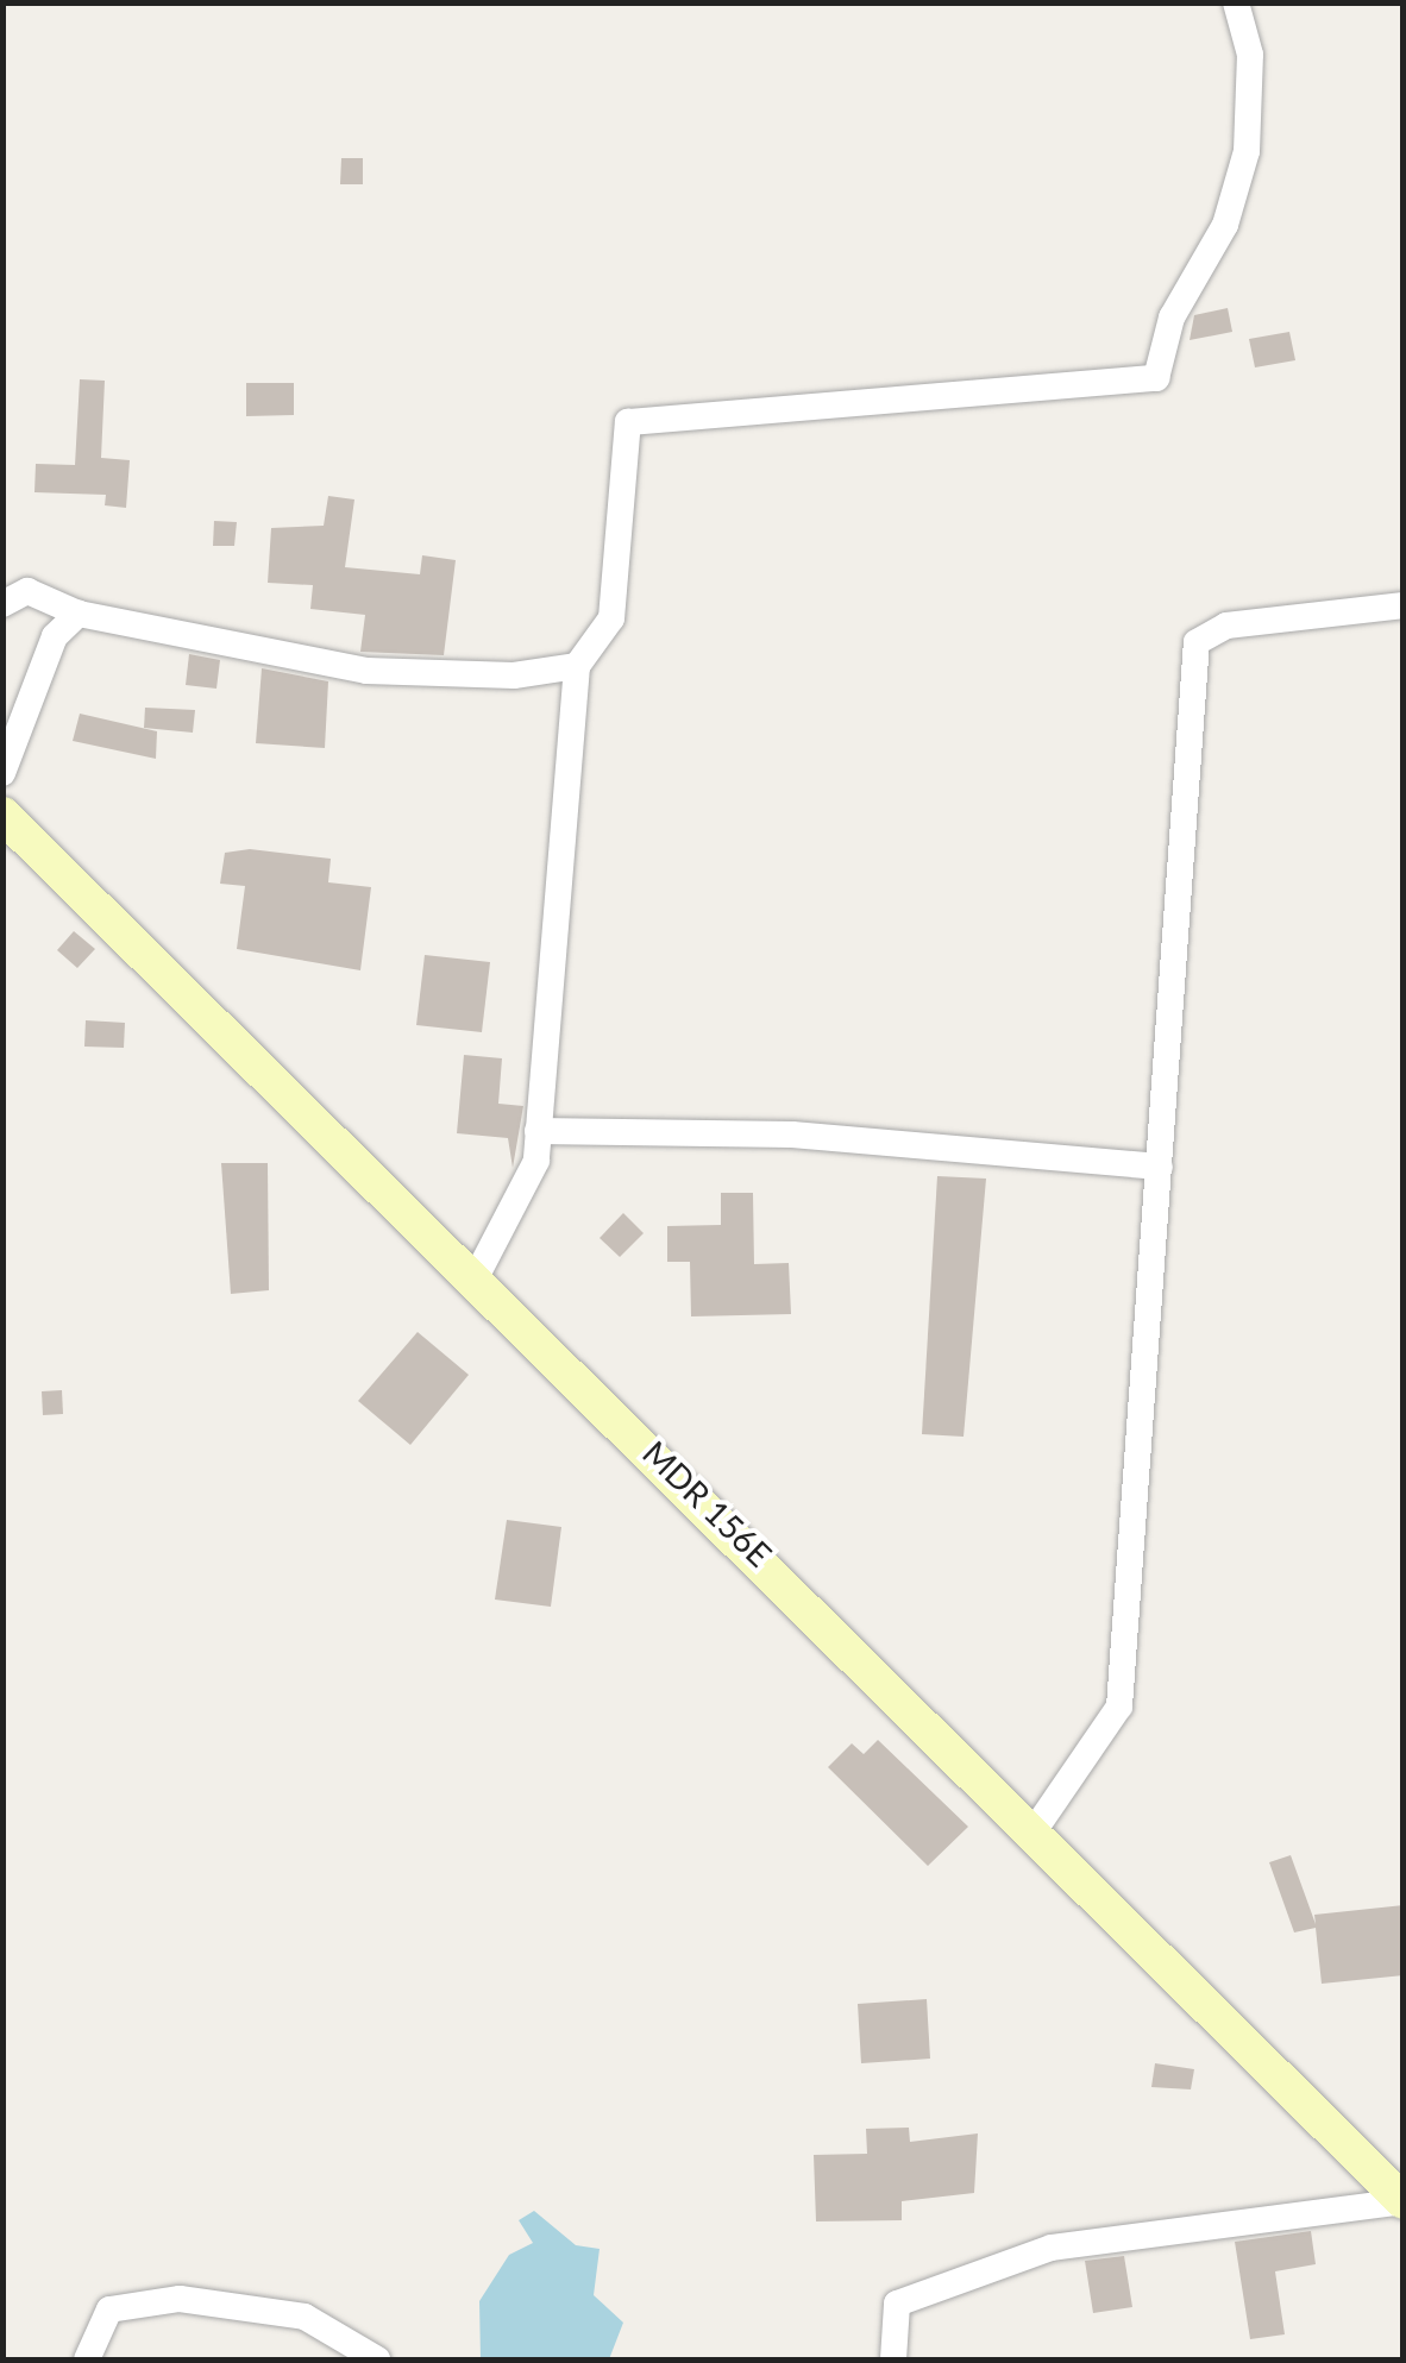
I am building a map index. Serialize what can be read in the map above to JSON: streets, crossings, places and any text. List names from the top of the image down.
{
  "streets": {
    "main road": ["MDR 156E"]
  }
}
